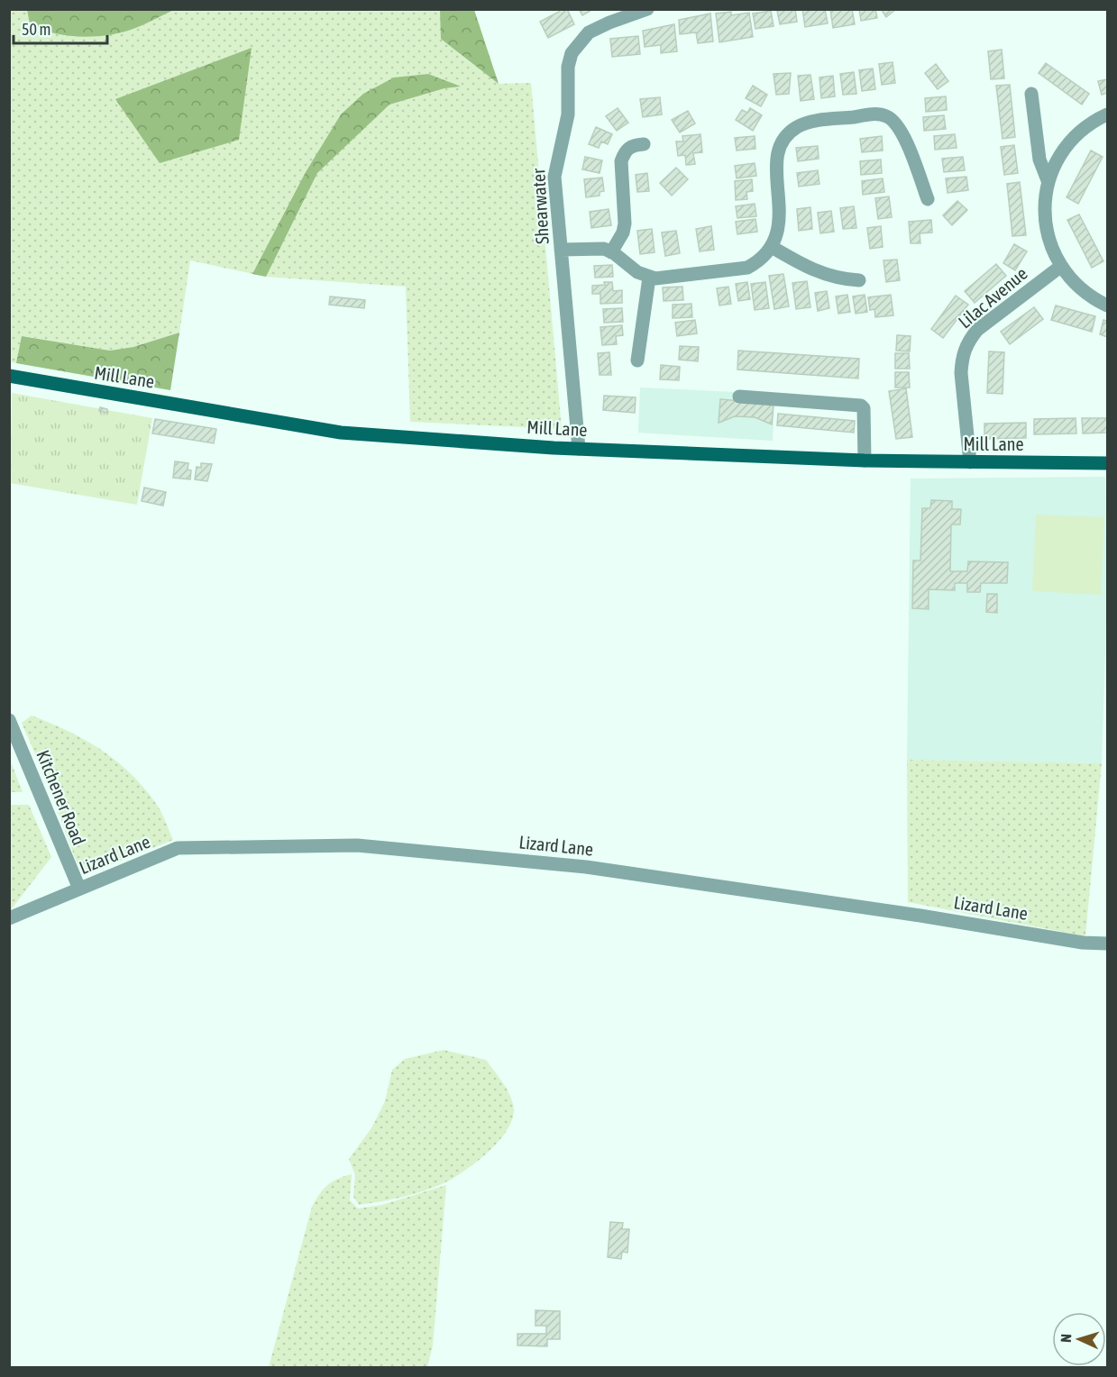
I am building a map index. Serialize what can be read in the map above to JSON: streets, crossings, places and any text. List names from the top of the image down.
{
  "streets": {
    "main road": ["Mill Lane"],
    "street": [
      "Shearwater",
      "Lilac Avenue",
      "Kitchener Road",
      "Lizard Lane"
    ]
  },
  "crossings": [
    ["Shearwater", "Mill Lane"],
    ["Lilac Avenue", "Mill Lane"],
    ["Kitchener Road", "Lizard Lane"]
  ],
  "scale_bar": "50 m",
  "north": "left"
}
